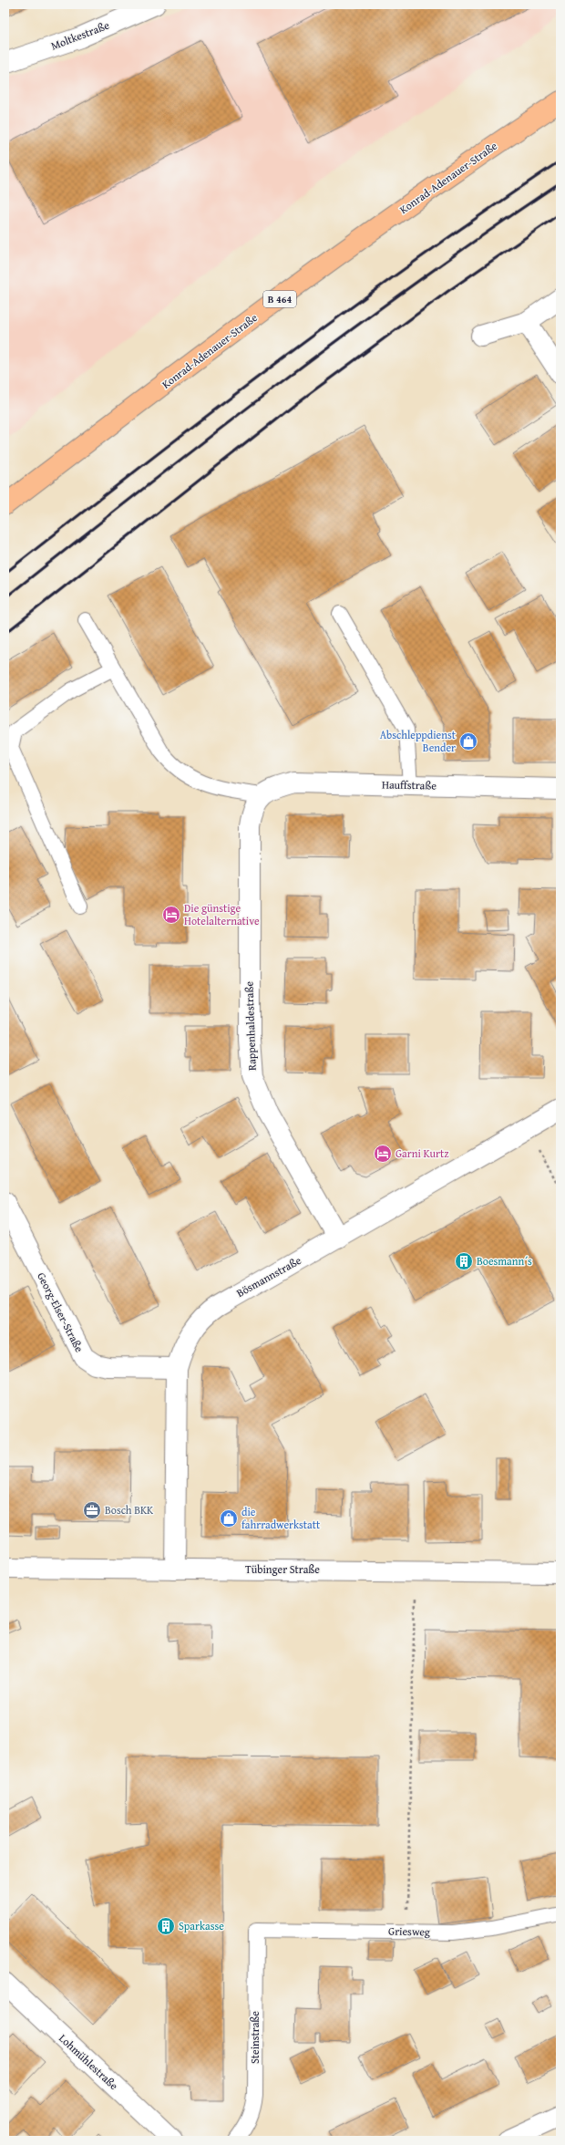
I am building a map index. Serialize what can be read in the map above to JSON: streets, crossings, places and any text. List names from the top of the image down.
{
  "streets": {
    "main road": ["Konrad-Adenauer-Straße", "B 464"],
    "street": [
      "Moltkestraße",
      "Hauffstraße",
      "Rappenhaldestraße",
      "Bösmannstraße",
      "Georg-Elser-Straße",
      "Tübinger Straße",
      "Lohmühlestraße"
    ],
    "lane": ["Griesweg", "Steinstraße"]
  },
  "crossings": [
    ["Hauffstraße", "Rappenhaldestraße"],
    ["Rappenhaldestraße", "Bösmannstraße"],
    ["Bösmannstraße", "Georg-Elser-Straße"],
    ["Bösmannstraße", "Tübinger Straße"],
    ["Griesweg", "Steinstraße"]
  ],
  "places": {
    "shop": ["Abschleppdienst Bender", "die fahrradwerkstatt"],
    "hotel": ["Die günstige Hotelalternative", "Garni Kurtz"],
    "building": ["Boesmann´s", "Sparkasse"],
    "office": ["Bosch BKK"]
  }
}
